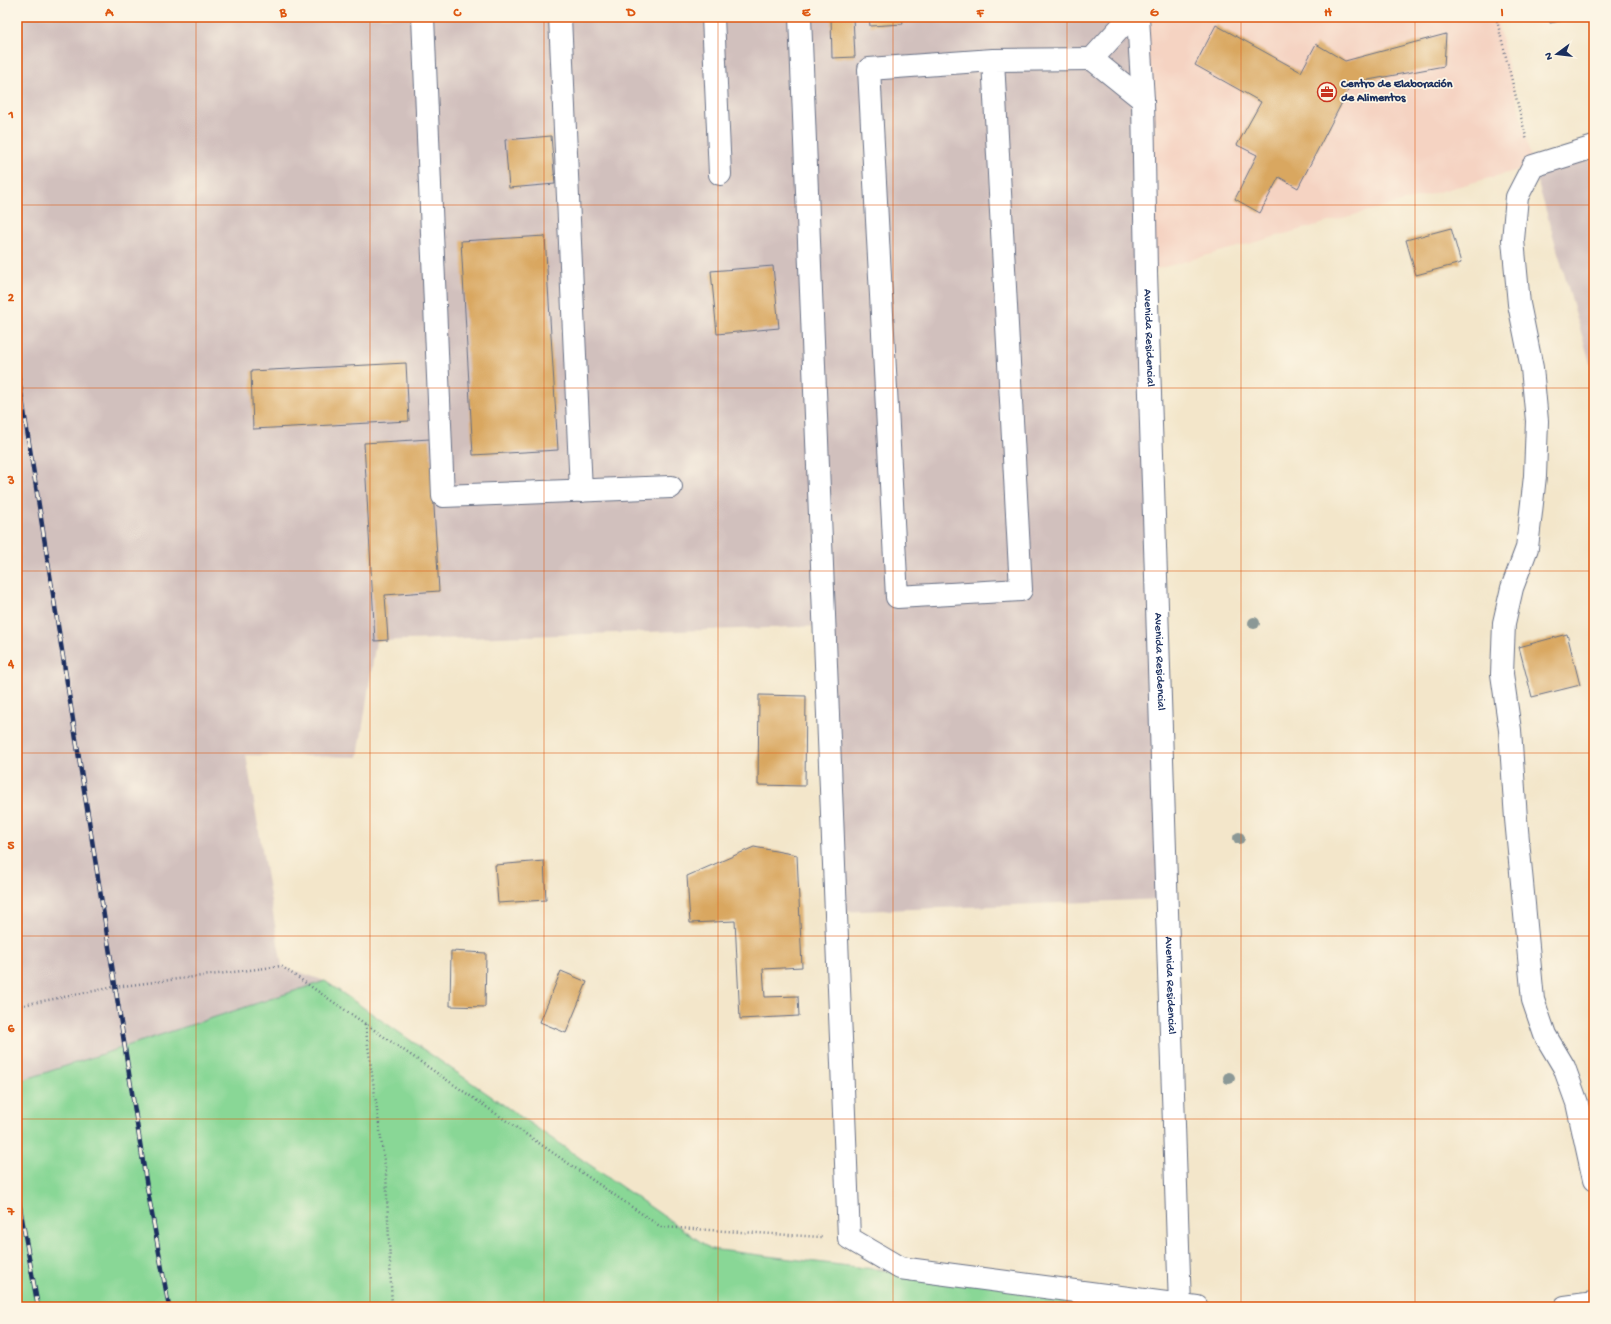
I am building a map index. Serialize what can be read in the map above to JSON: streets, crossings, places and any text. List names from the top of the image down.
{
  "streets": {
    "street": ["Avenida Residencial"]
  },
  "places": {
    "office": ["Centro de Elaboración de Alimentos"]
  },
  "north": "left",
  "grid": {
    "columns": [
      "A",
      "B",
      "C",
      "D",
      "E",
      "F",
      "G",
      "H",
      "I"
    ],
    "rows": [
      "1",
      "2",
      "3",
      "4",
      "5",
      "6",
      "7"
    ]
  }
}
